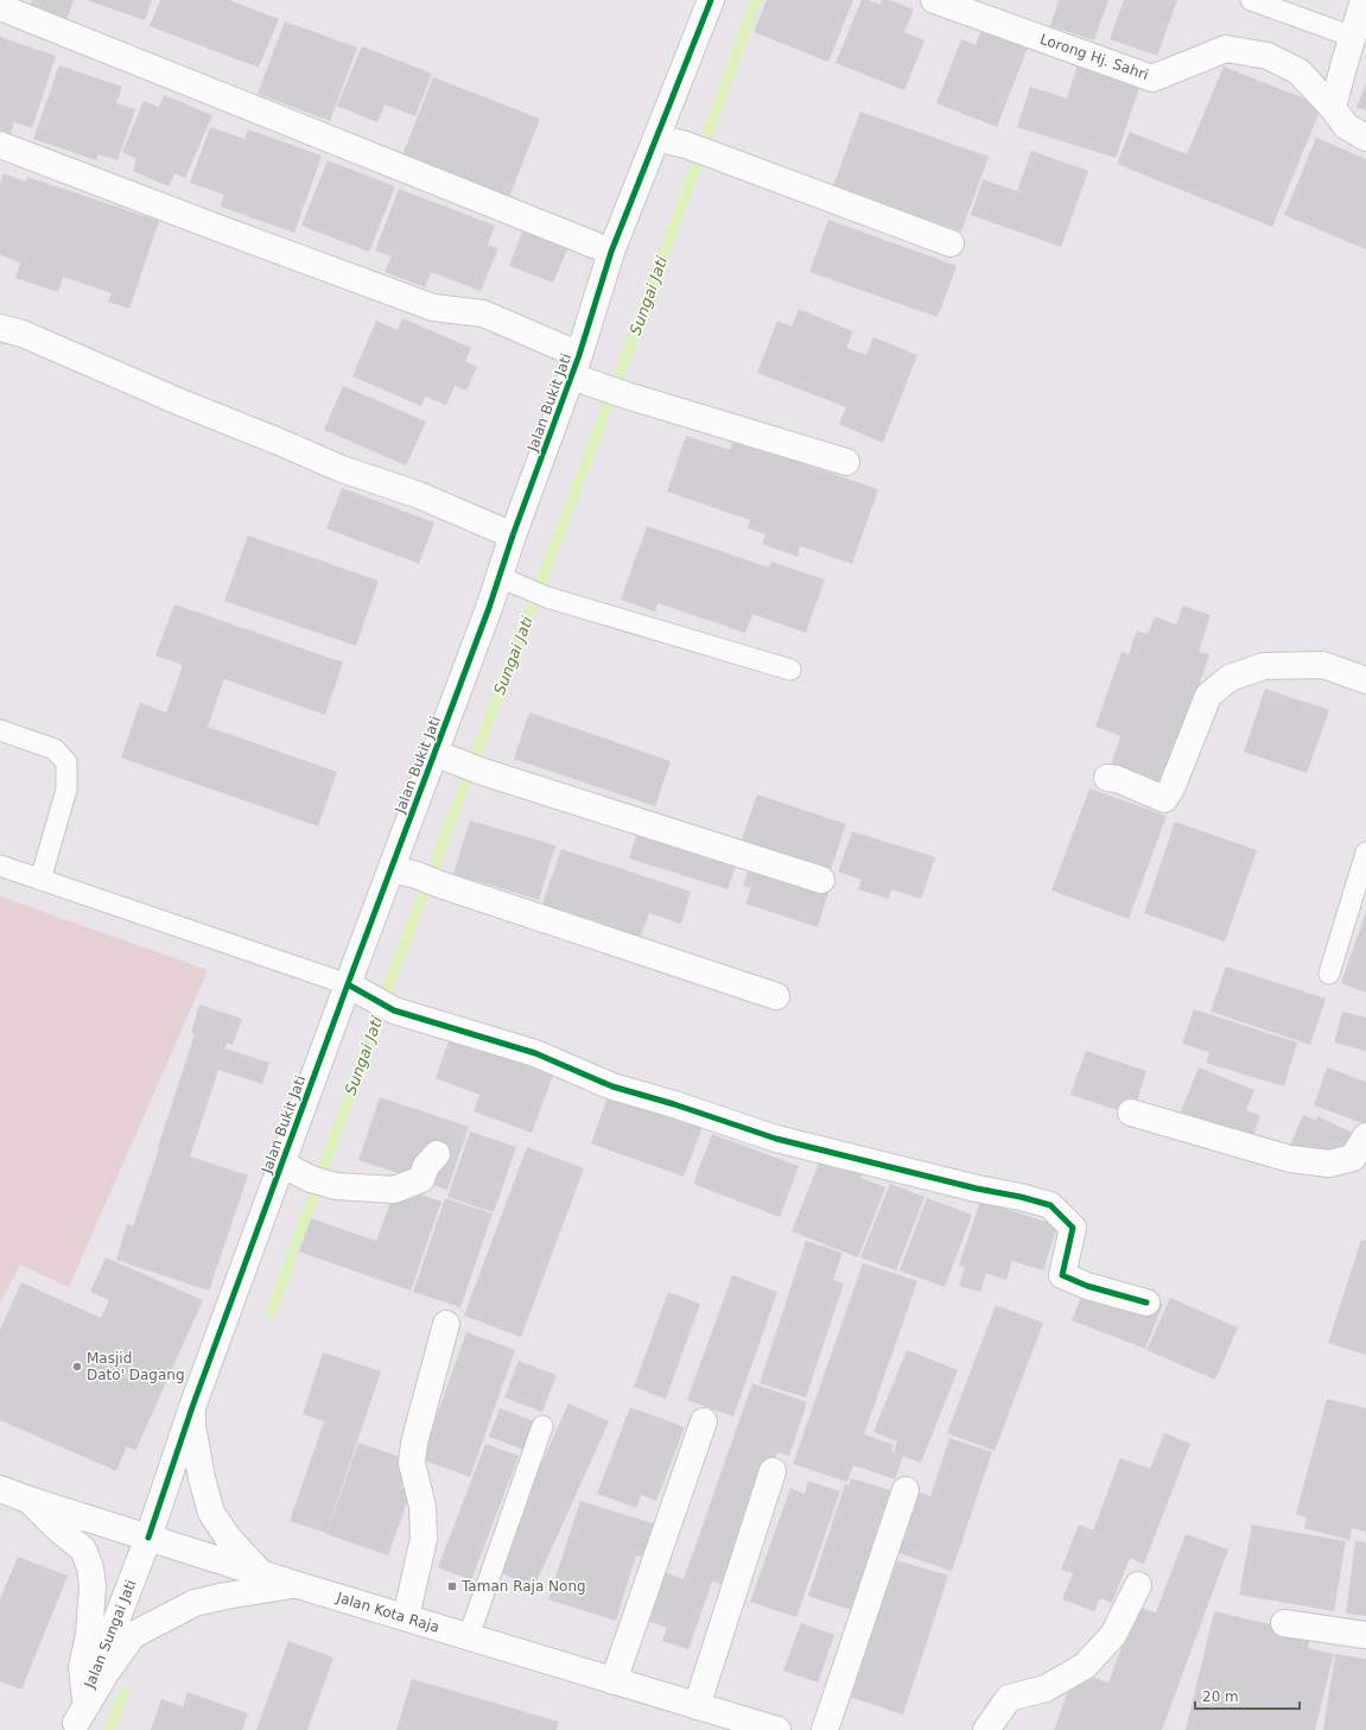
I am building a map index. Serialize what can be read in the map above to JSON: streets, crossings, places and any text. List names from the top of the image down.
{
  "streets": {
    "street": [
      "Lorong Hj. Sahri",
      "Jalan Bukit Jati",
      "Jalan Kota Raja",
      "Jalan Sungai Jati"
    ]
  },
  "crossings": [
    ["Jalan Bukit Jati", "Jalan Kota Raja"],
    ["Jalan Bukit Jati", "Jalan Sungai Jati"],
    ["Jalan Kota Raja", "Jalan Sungai Jati"]
  ],
  "water": ["Sungai Jati"],
  "places": {
    "other": ["Masjid Dato' Dagang"],
    "transit": ["Taman Raja Nong"]
  },
  "scale_bar": "20 m"
}
